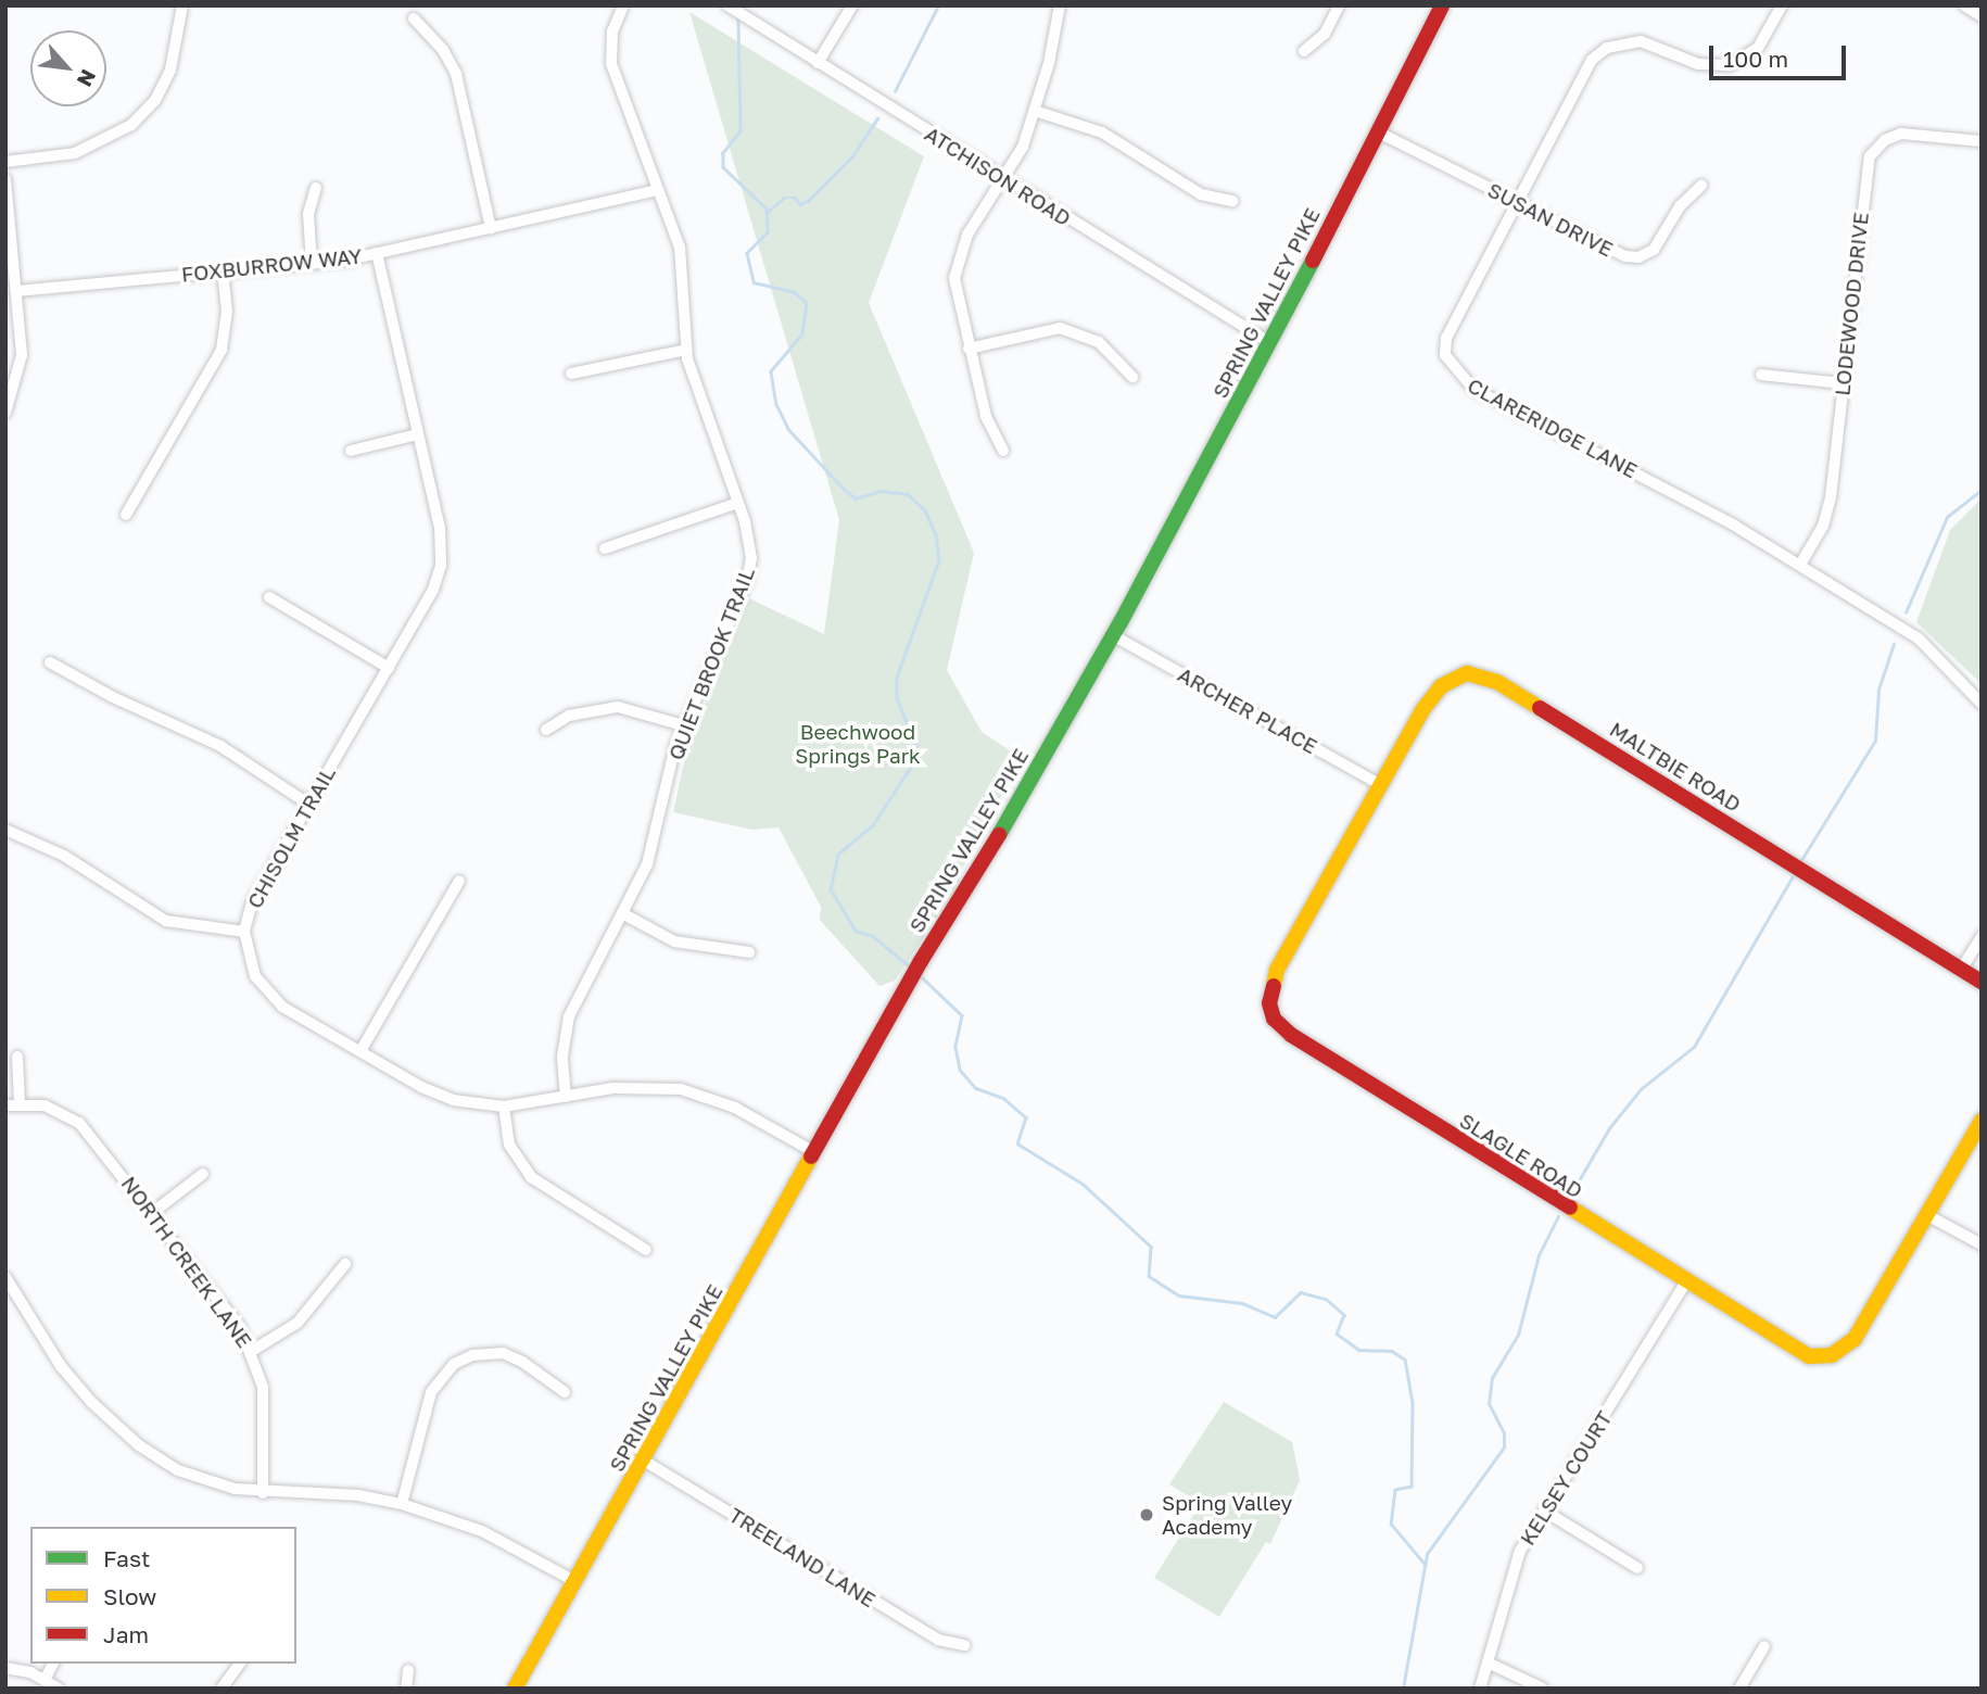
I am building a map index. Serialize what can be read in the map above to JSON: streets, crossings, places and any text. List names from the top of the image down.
{
  "streets": {
    "street": [
      "ATCHISON ROAD",
      "SUSAN DRIVE",
      "FOXBURROW WAY",
      "SPRING VALLEY PIKE",
      "LODEWOOD DRIVE",
      "CLARERIDGE LANE",
      "QUIET BROOK TRAIL",
      "ARCHER PLACE",
      "MALTBIE ROAD",
      "CHISOLM TRAIL",
      "SLAGLE ROAD",
      "NORTH CREEK LANE",
      "KELSEY COURT",
      "TREELAND LANE"
    ]
  },
  "crossings": [
    ["ATCHISON ROAD", "SPRING VALLEY PIKE"],
    ["SUSAN DRIVE", "SPRING VALLEY PIKE"],
    ["SUSAN DRIVE", "CLARERIDGE LANE"],
    ["FOXBURROW WAY", "QUIET BROOK TRAIL"],
    ["FOXBURROW WAY", "CHISOLM TRAIL"],
    ["SPRING VALLEY PIKE", "ARCHER PLACE"],
    ["SPRING VALLEY PIKE", "CHISOLM TRAIL"],
    ["SPRING VALLEY PIKE", "TREELAND LANE"],
    ["LODEWOOD DRIVE", "CLARERIDGE LANE"],
    ["QUIET BROOK TRAIL", "CHISOLM TRAIL"],
    ["ARCHER PLACE", "MALTBIE ROAD"],
    ["ARCHER PLACE", "SLAGLE ROAD"],
    ["MALTBIE ROAD", "SLAGLE ROAD"],
    ["SLAGLE ROAD", "KELSEY COURT"]
  ],
  "parks": ["Beechwood Springs Park"],
  "places": ["Spring Valley Academy"],
  "legend": ["Fast", "Slow", "Jam"],
  "scale_bar": "100 m",
  "north": "bottom right"
}
